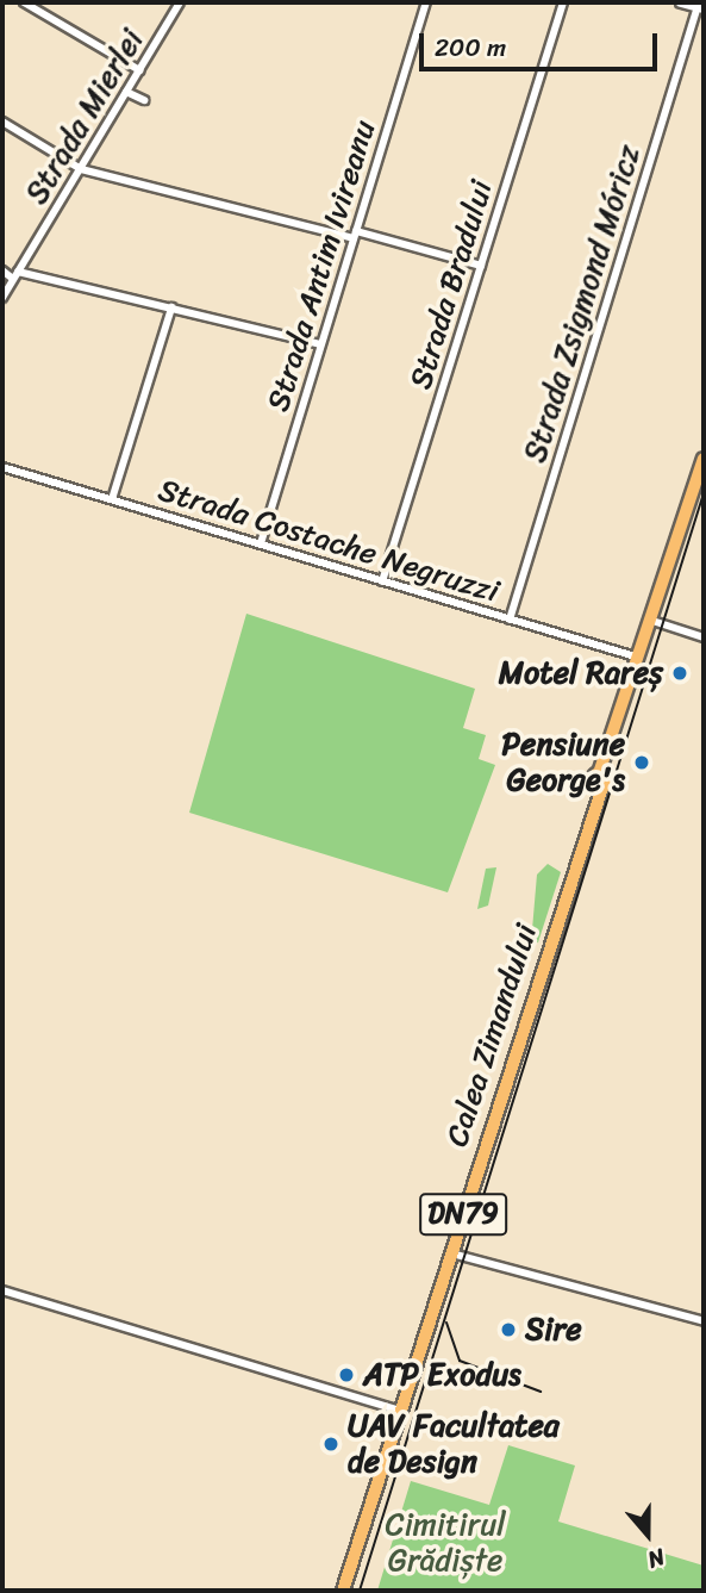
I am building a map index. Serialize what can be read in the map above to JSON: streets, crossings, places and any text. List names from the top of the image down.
{
  "streets": {
    "main road": ["Calea Zimandului", "DN79"],
    "street": [
      "Strada Mierlei",
      "Strada Antim Ivireanu",
      "Strada Bradului",
      "Strada Zsigmond Móricz",
      "Strada Costache Negruzzi"
    ]
  },
  "crossings": [
    ["Strada Antim Ivireanu", "Strada Costache Negruzzi"],
    ["Strada Bradului", "Strada Costache Negruzzi"],
    ["Strada Zsigmond Móricz", "Strada Costache Negruzzi"],
    ["Strada Costache Negruzzi", "Calea Zimandului"],
    ["Strada Costache Negruzzi", "DN79"],
    ["Calea Zimandului", "DN79"]
  ],
  "parks": ["Cimitirul Grădiște"],
  "places": [
    "Motel Rareș",
    "Pensiune George's",
    "Sire",
    "ATP Exodus",
    "UAV Facultatea de Design"
  ],
  "scale_bar": "200 m",
  "north": "bottom"
}
